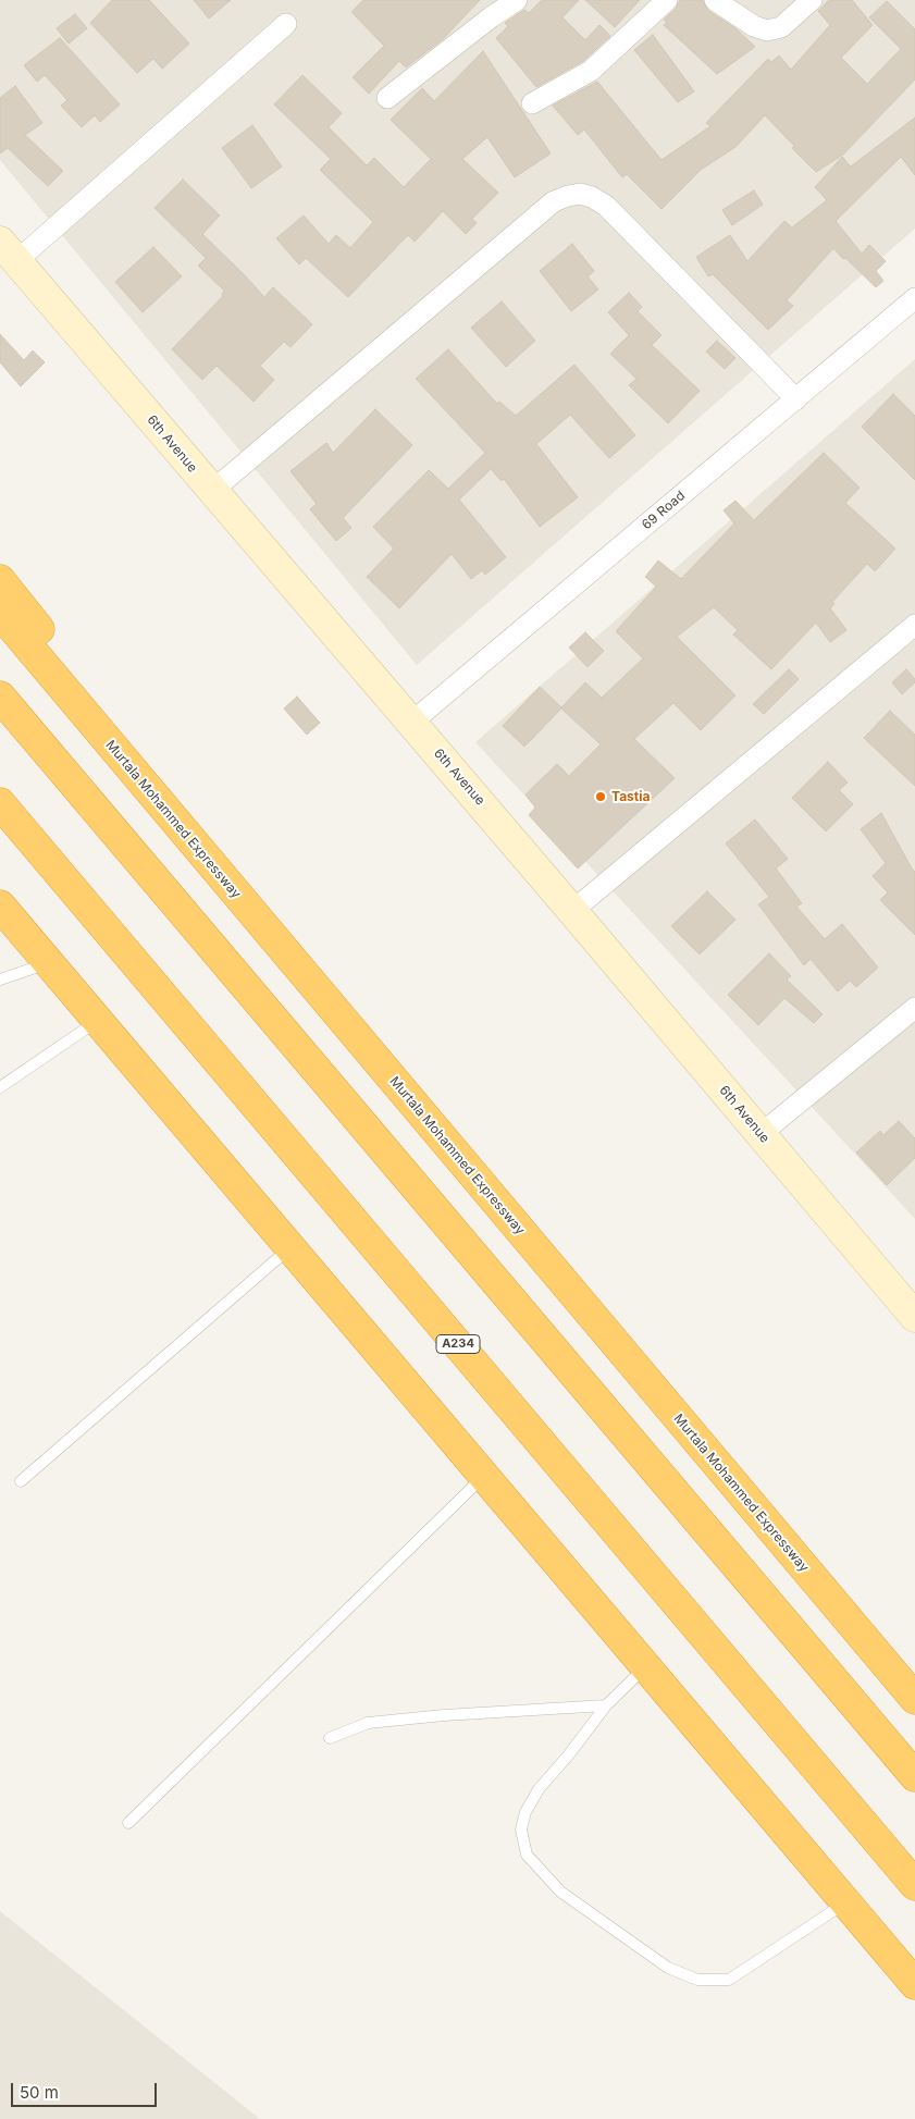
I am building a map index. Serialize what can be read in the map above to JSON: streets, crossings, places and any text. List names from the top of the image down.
{
  "streets": {
    "highway": ["Murtala Mohammed Expressway", "A234"],
    "street": ["6th Avenue", "69 Road"]
  },
  "crossings": [
    ["6th Avenue", "69 Road"]
  ],
  "places": ["Tastia"],
  "scale_bar": "50 m"
}
